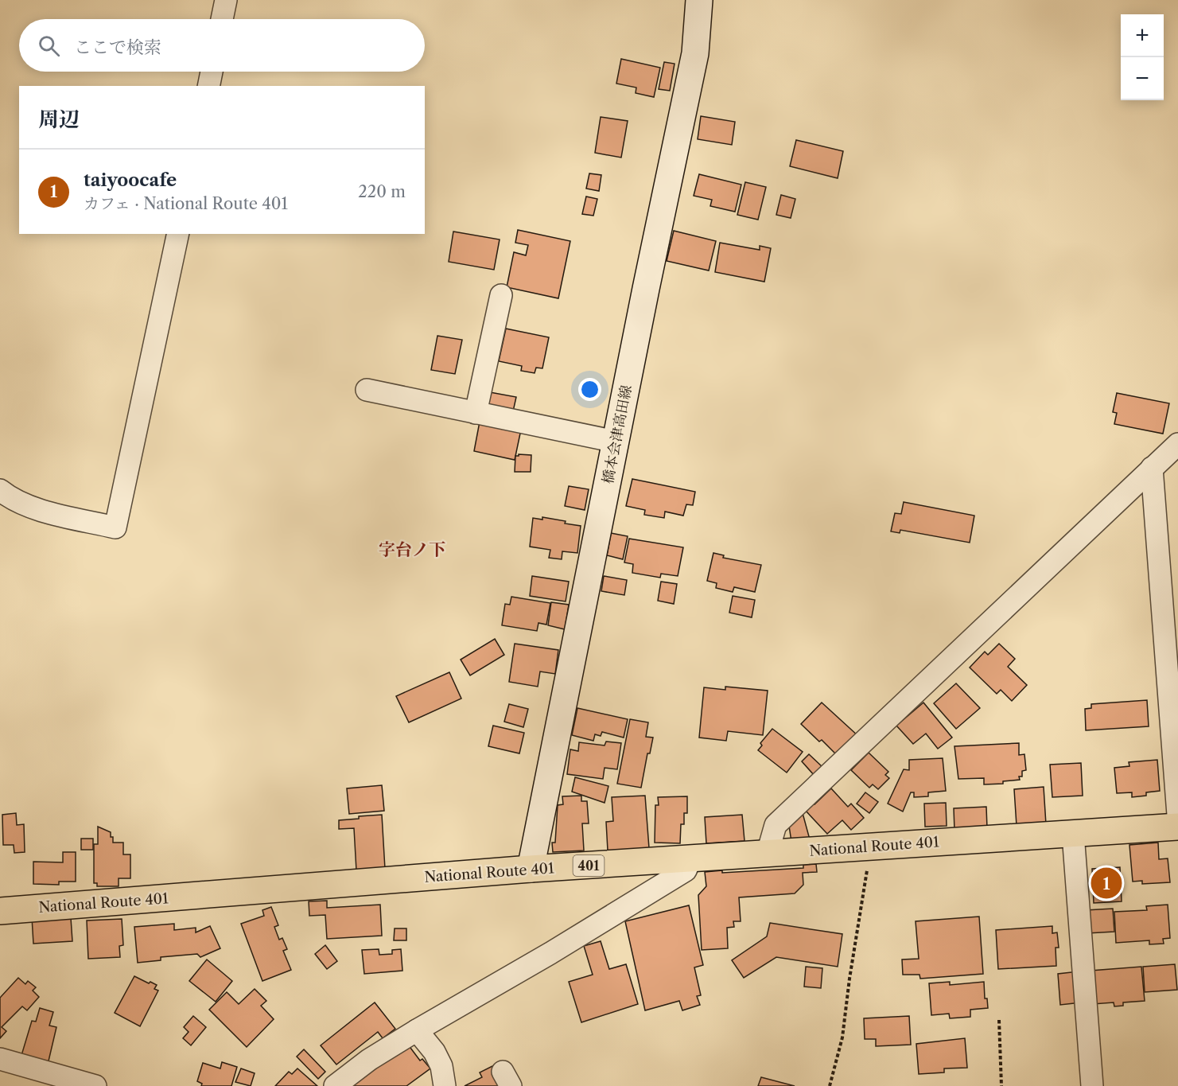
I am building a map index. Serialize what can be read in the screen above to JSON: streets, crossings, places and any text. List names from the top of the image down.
{
  "streets": {
    "highway": ["National Route 401", "401"],
    "main road": ["橋本会津高田線"]
  },
  "crossings": [
    ["橋本会津高田線", "National Route 401"]
  ],
  "districts": ["字台ノ下"],
  "page": {
    "map_buttons": ["+", "−"],
    "search": "ここで検索",
    "heading": "周辺",
    "list": [
      {
        "mark": "1",
        "name": "taiyoocafe",
        "note": "カフェ · National Route 401",
        "value": "220 m"
      }
    ],
    "pins": "1"
  }
}
